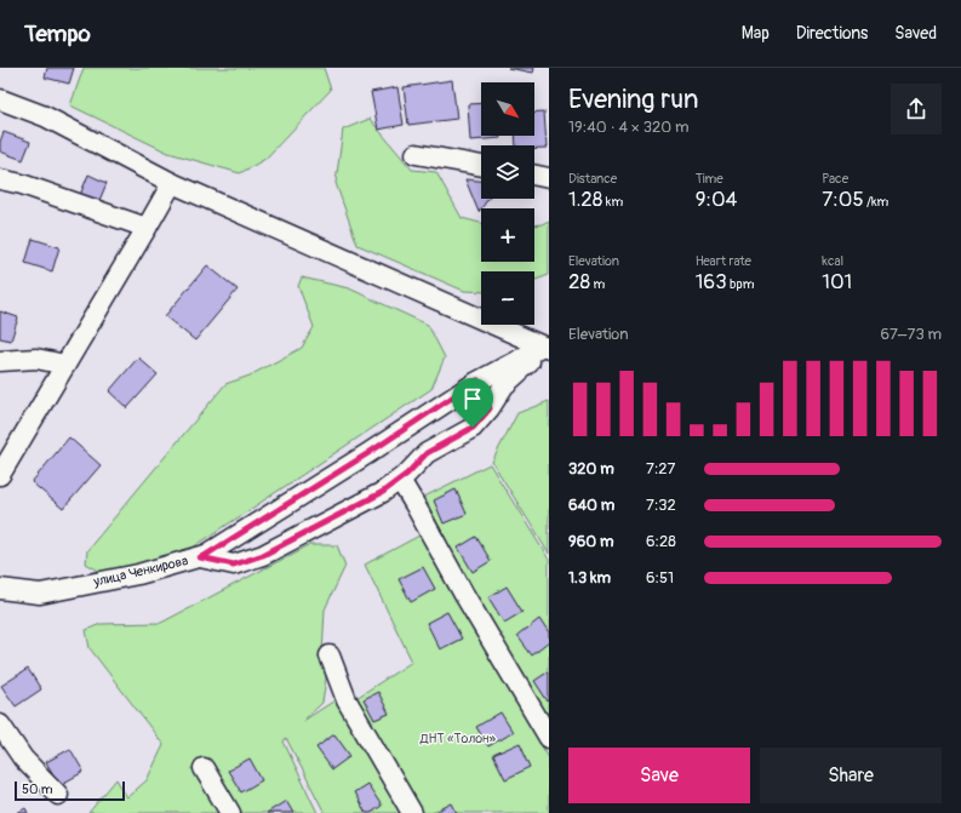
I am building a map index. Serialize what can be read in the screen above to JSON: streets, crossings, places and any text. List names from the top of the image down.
{
  "streets": {
    "street": ["улица Ченкирова"]
  },
  "parks": ["ДНТ «Толон»"],
  "scale_bar": "50 m",
  "north": "bottom right",
  "page": {
    "header": "Tempo",
    "nav": ["Map", "Directions", "Saved"],
    "heading": ["Evening run", "19:40 · 4 × 320 m"],
    "map_buttons": ["+", "−"],
    "stats": [
      ["Distance", "1.28 km"],
      ["Time", "9:04"],
      ["Pace", "7:05 /km"],
      ["Elevation", "28 m"],
      ["Heart rate", "163 bpm"],
      ["kcal", "101"]
    ],
    "chart": ["Elevation", "67–73 m"],
    "list": [
      {
        "name": "320 m",
        "note": "7:27"
      },
      {
        "name": "640 m",
        "note": "7:32"
      },
      {
        "name": "960 m",
        "note": "6:28"
      },
      {
        "name": "1.3 km",
        "note": "6:51"
      }
    ],
    "buttons": ["Save", "Share"],
    "scale": "50 m"
  }
}
